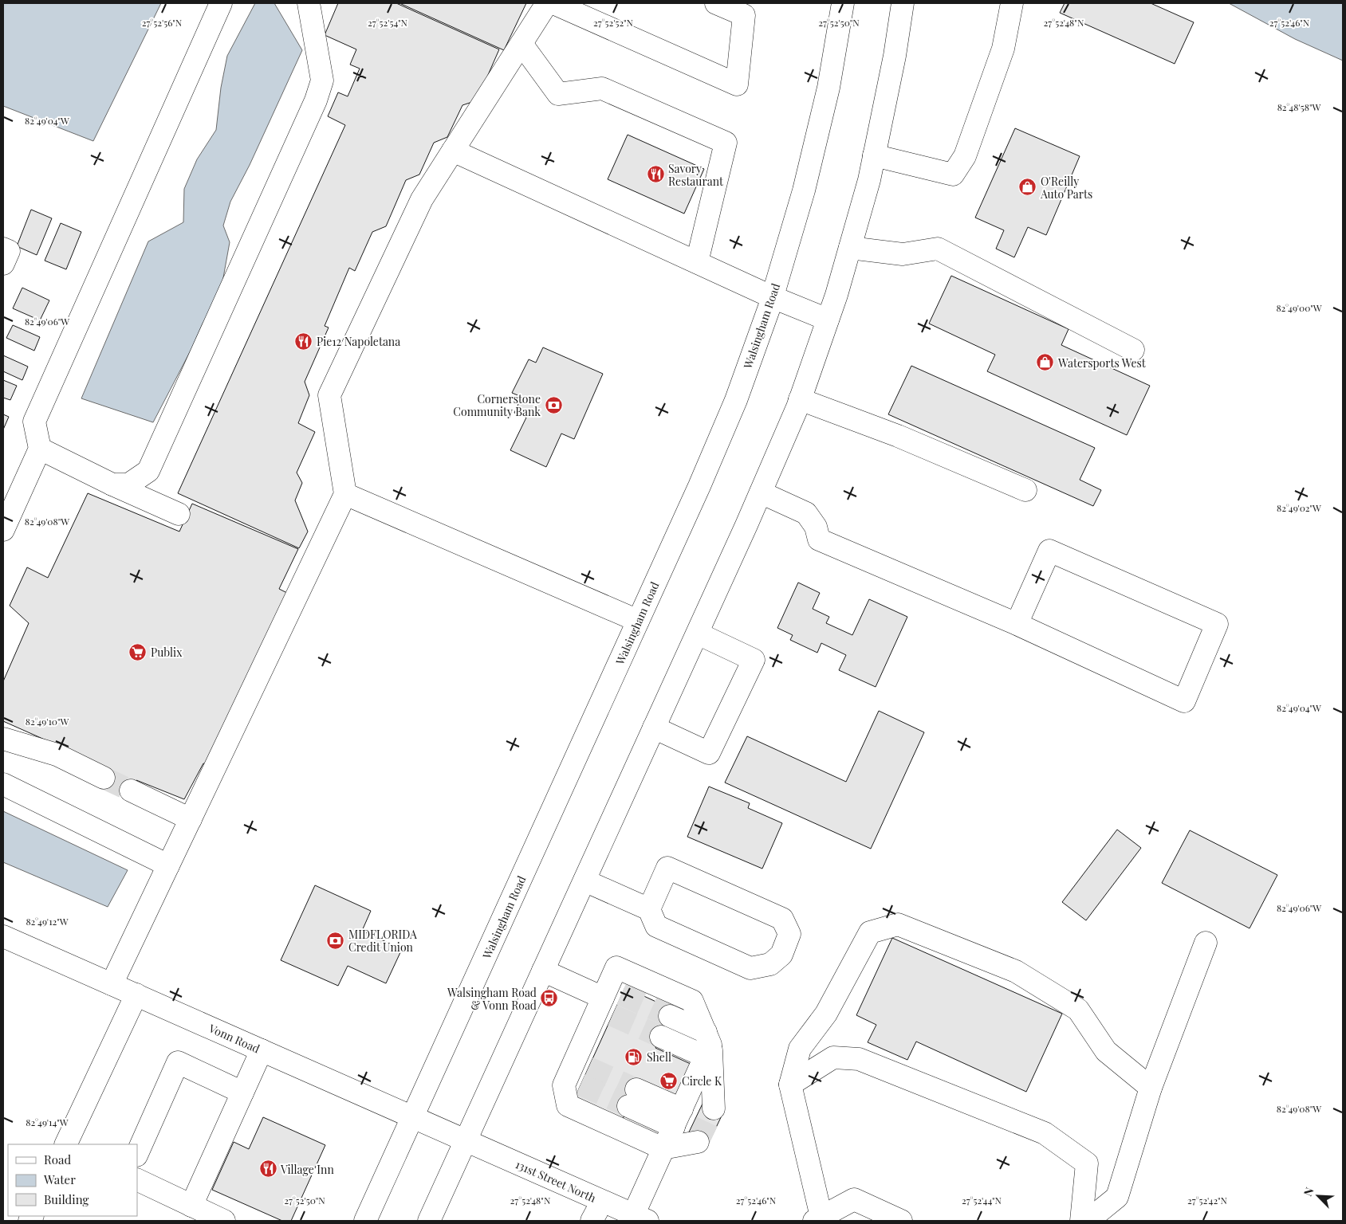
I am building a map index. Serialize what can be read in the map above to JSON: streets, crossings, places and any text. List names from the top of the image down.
{
  "streets": {
    "main road": ["Walsingham Road", "Vonn Road", "131st Street North"]
  },
  "crossings": [
    ["Walsingham Road", "Vonn Road"],
    ["Vonn Road", "131st Street North"]
  ],
  "places": {
    "restaurant": ["Savory Restaurant", "Pie12 Napoletana", "Village Inn"],
    "shop": ["O'Reilly Auto Parts", "Watersports West"],
    "bank": ["Cornerstone Community Bank", "MIDFLORIDA Credit Union"],
    "supermarket": ["Publix", "Circle K"],
    "bus stop": ["Walsingham Road & Vonn Road"],
    "fuel station": ["Shell"]
  },
  "legend": ["Road", "Water", "Building"],
  "north": "top left",
  "coordinates": [
    "27°52'56\"N",
    "27°52'54\"N",
    "27°52'52\"N",
    "27°52'50\"N",
    "27°52'48\"N",
    "27°52'46\"N",
    "82°48'58\"W",
    "82°49'04\"W",
    "82°49'00\"W",
    "82°49'06\"W",
    "82°49'02\"W",
    "82°49'08\"W",
    "82°49'10\"W",
    "82°49'12\"W",
    "82°49'14\"W",
    "27°52'44\"N",
    "27°52'42\"N"
  ]
}
